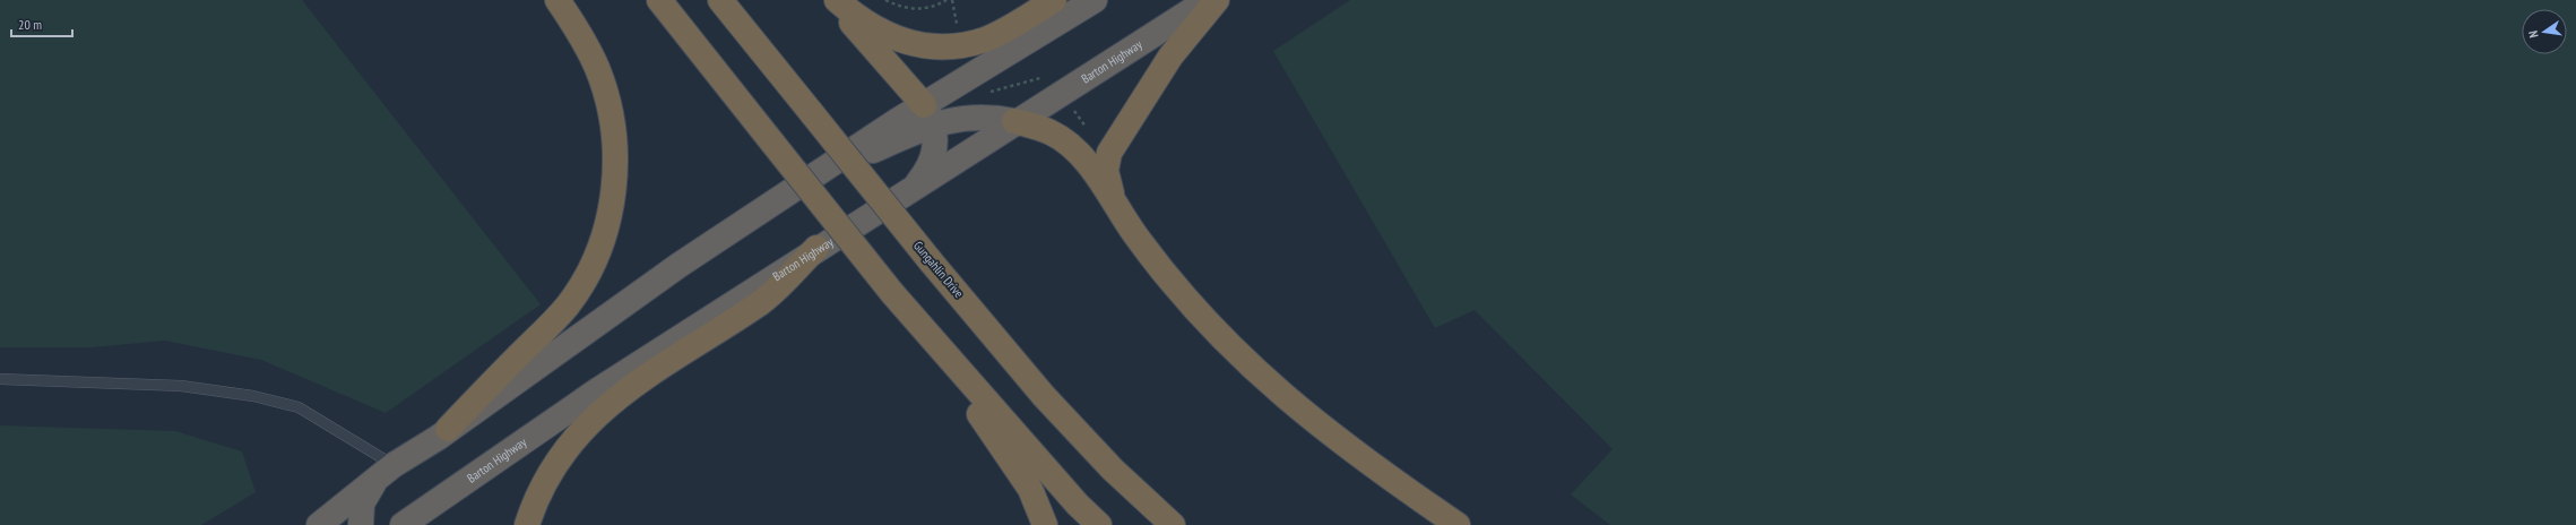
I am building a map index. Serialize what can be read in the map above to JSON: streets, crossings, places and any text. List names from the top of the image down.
{
  "streets": {
    "highway": ["Barton Highway", "Gungahlin Drive"]
  },
  "scale_bar": "20 m",
  "north": "left"
}
